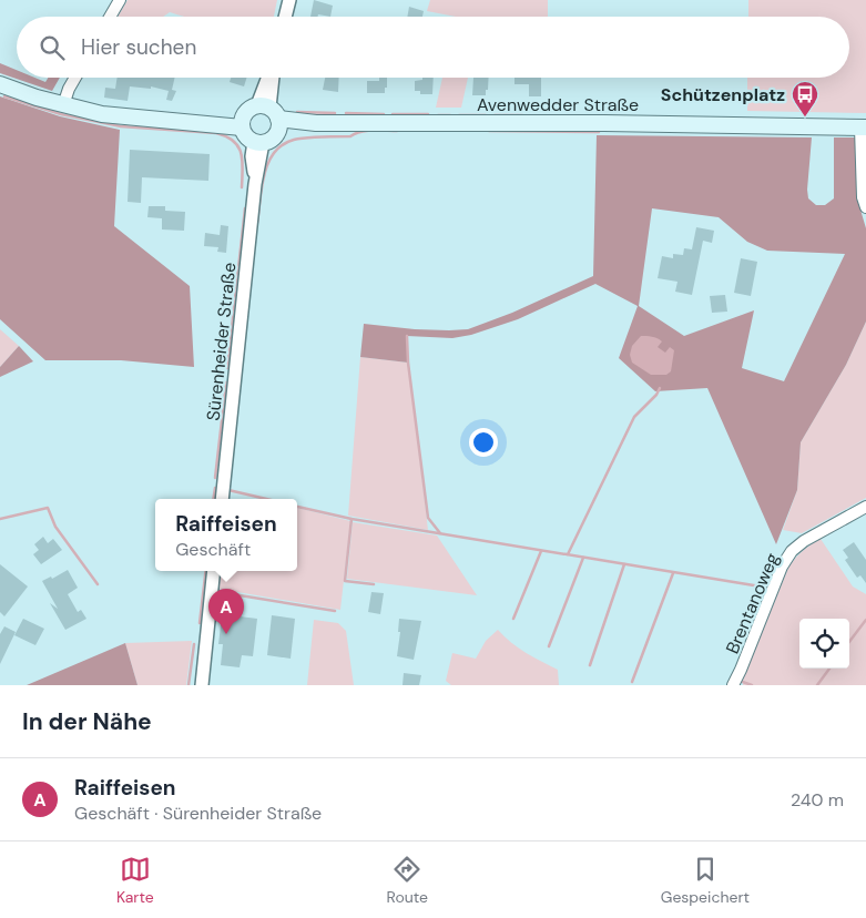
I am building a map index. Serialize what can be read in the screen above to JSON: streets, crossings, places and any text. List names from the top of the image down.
{
  "streets": {
    "main road": ["Avenwedder Straße"],
    "street": ["Sürenheider Straße", "Brentanoweg"]
  },
  "places": {
    "bus stop": ["Schützenplatz"]
  },
  "page": {
    "search": "Hier suchen",
    "popup": ["Raiffeisen", "Geschäft"],
    "pins": "A",
    "heading": "In der Nähe",
    "list": [
      {
        "mark": "A",
        "name": "Raiffeisen",
        "note": "Geschäft · Sürenheider Straße",
        "value": "240 m"
      }
    ],
    "nav": ["Karte", "Route", "Gespeichert"]
  }
}
